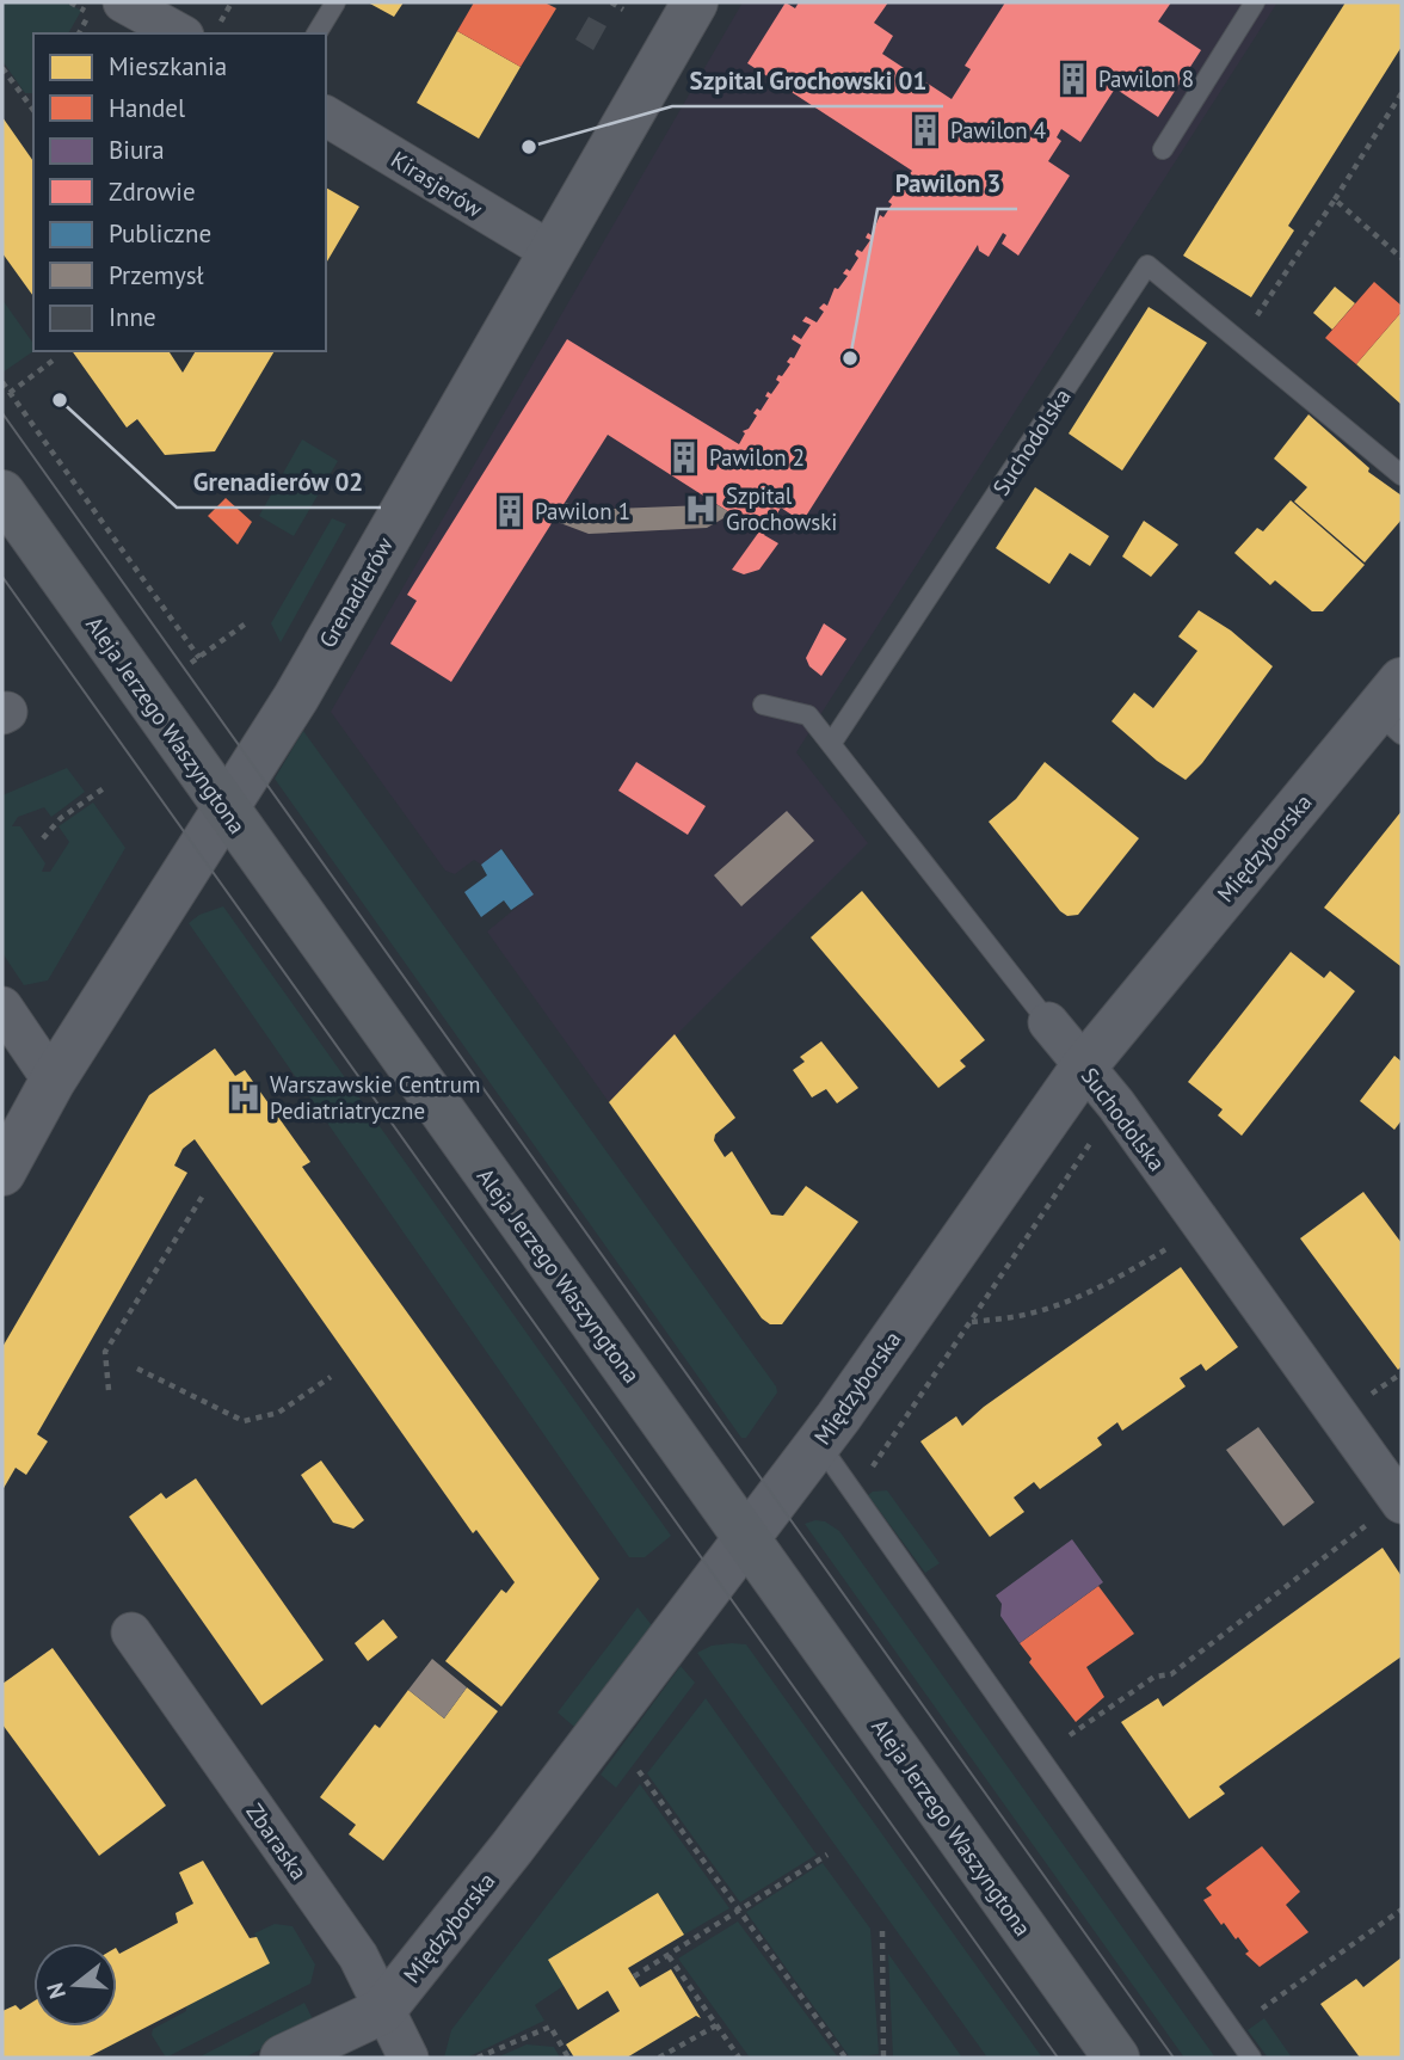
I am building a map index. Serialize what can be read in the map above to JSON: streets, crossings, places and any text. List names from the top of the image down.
{
  "streets": {
    "main road": ["Aleja Jerzego Waszyngtona"],
    "street": [
      "Kirasjerów",
      "Suchodolska",
      "Grenadierów",
      "Międzyborska",
      "Zbaraska"
    ]
  },
  "crossings": [
    ["Kirasjerów", "Grenadierów"],
    ["Suchodolska", "Międzyborska"],
    ["Grenadierów", "Aleja Jerzego Waszyngtona"],
    ["Aleja Jerzego Waszyngtona", "Międzyborska"],
    ["Międzyborska", "Zbaraska"]
  ],
  "places": {
    "building": [
      "Pawilon 8",
      "Pawilon 4",
      "Pawilon 2",
      "Pawilon 1"
    ],
    "other": ["Szpital Grochowski 01", "Pawilon 3", "Grenadierów 02"],
    "hospital": ["Szpital Grochowski", "Warszawskie Centrum Pediatriatryczne"]
  },
  "legend": [
    "Mieszkania",
    "Handel",
    "Biura",
    "Zdrowie",
    "Publiczne",
    "Przemysł",
    "Inne"
  ],
  "north": "left"
}
